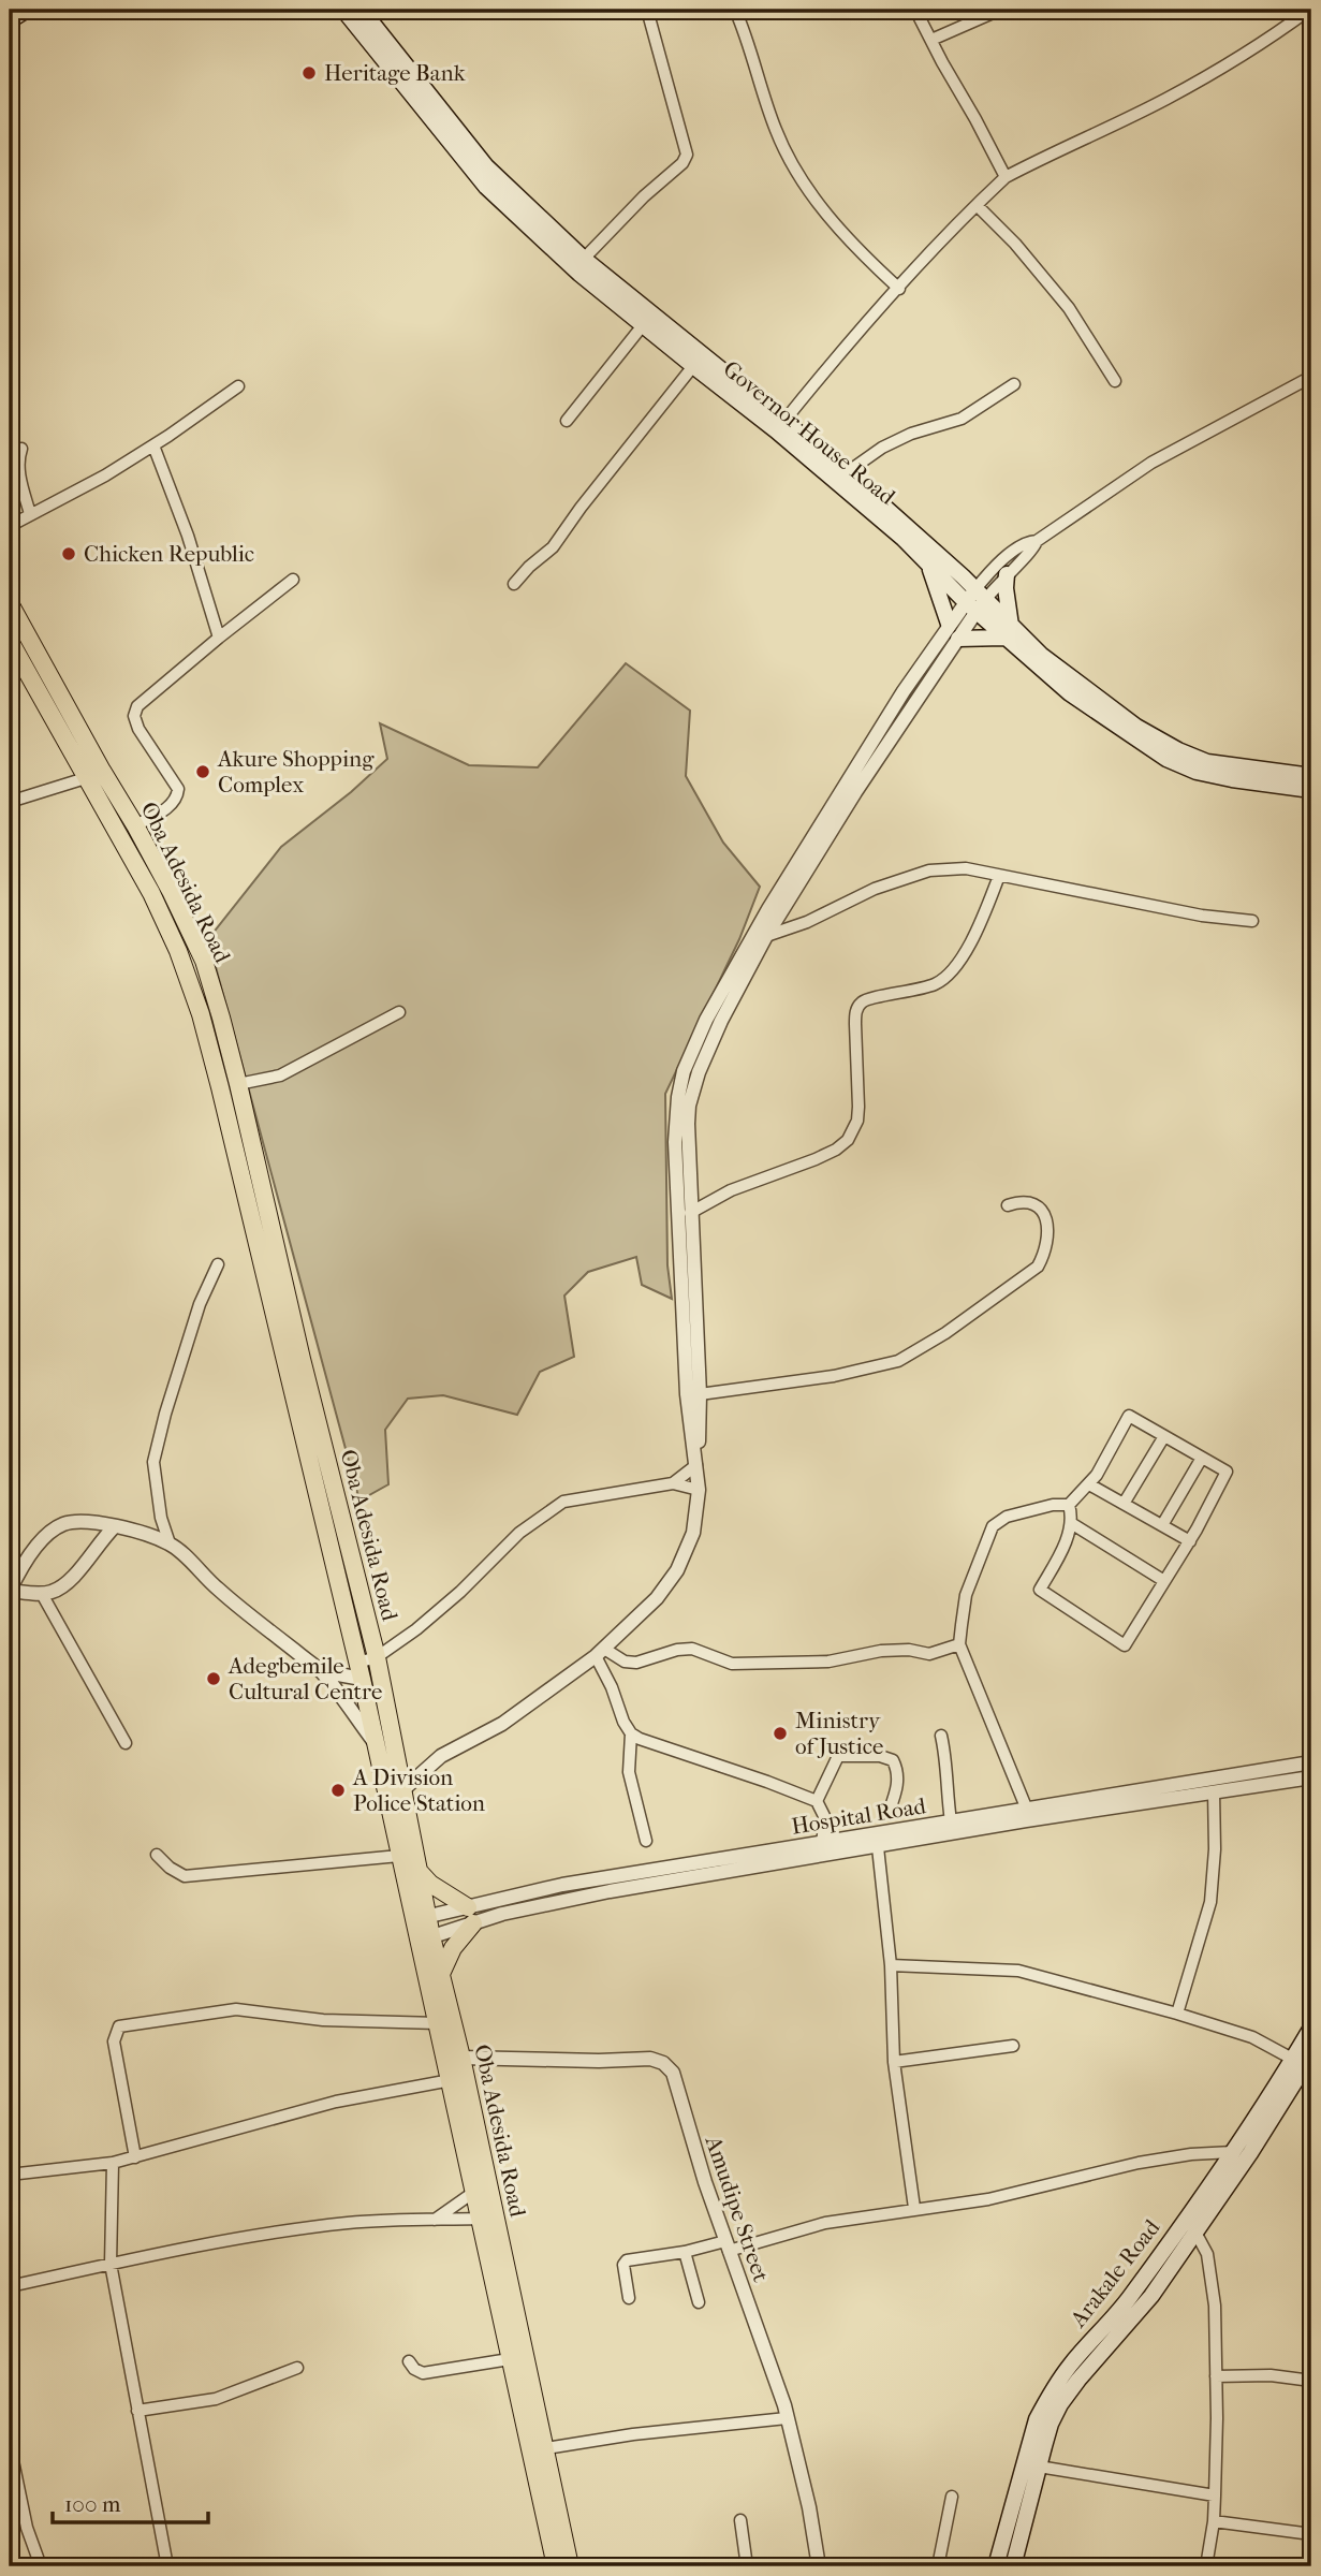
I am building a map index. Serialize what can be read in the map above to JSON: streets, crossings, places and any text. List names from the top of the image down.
{
  "streets": {
    "main road": ["Governor House Road", "Oba Adesida Road", "Arakale Road"],
    "street": ["Hospital Road", "Amudipe Street"]
  },
  "crossings": [
    ["Oba Adesida Road", "Hospital Road"],
    ["Oba Adesida Road", "Amudipe Street"]
  ],
  "places": [
    "Heritage Bank",
    "Chicken Republic",
    "Akure Shopping Complex",
    "Adegbemile Cultural Centre",
    "Ministry of Justice",
    "A Division Police Station"
  ],
  "scale_bar": "100 m"
}
